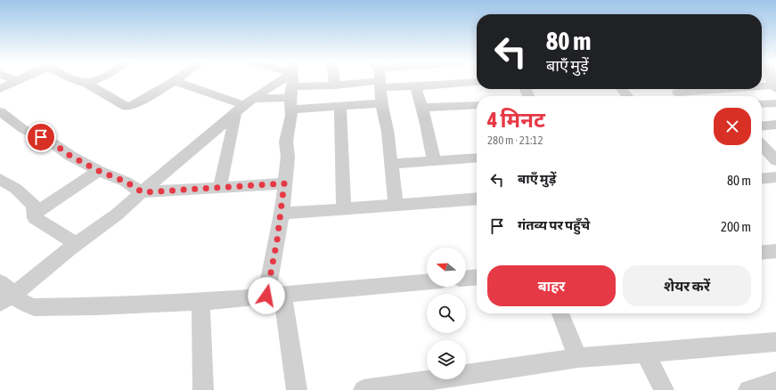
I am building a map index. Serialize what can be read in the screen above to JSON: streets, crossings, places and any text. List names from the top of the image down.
{
  "north": "left",
  "page": {
    "turn": ["80 m", "बाएँ मुड़ें"],
    "heading": ["4 मिनट", "280 m · 21:12"],
    "list": [
      {
        "name": "बाएँ मुड़ें",
        "value": "80 m"
      },
      {
        "name": "गंतव्य पर पहुँचे",
        "value": "200 m"
      }
    ],
    "buttons": ["बाहर", "शेयर करें"]
  }
}
